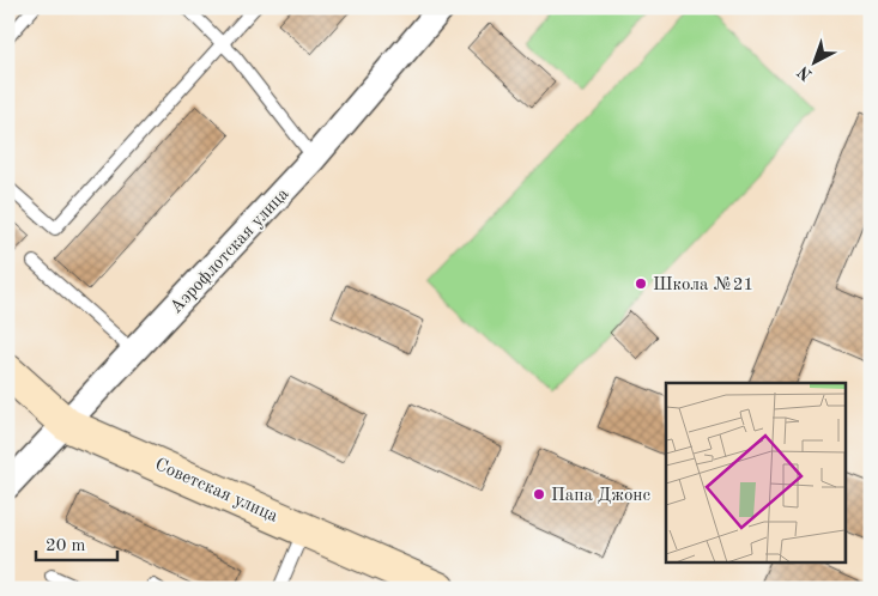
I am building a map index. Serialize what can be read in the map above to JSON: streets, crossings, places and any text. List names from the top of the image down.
{
  "streets": {
    "main road": ["Советская улица"],
    "street": ["Аэрофлотская улица"]
  },
  "crossings": [
    ["Аэрофлотская улица", "Советская улица"]
  ],
  "places": ["Школа №21", "Папа Джонс"],
  "scale_bar": "20 m",
  "north": "bottom left"
}
